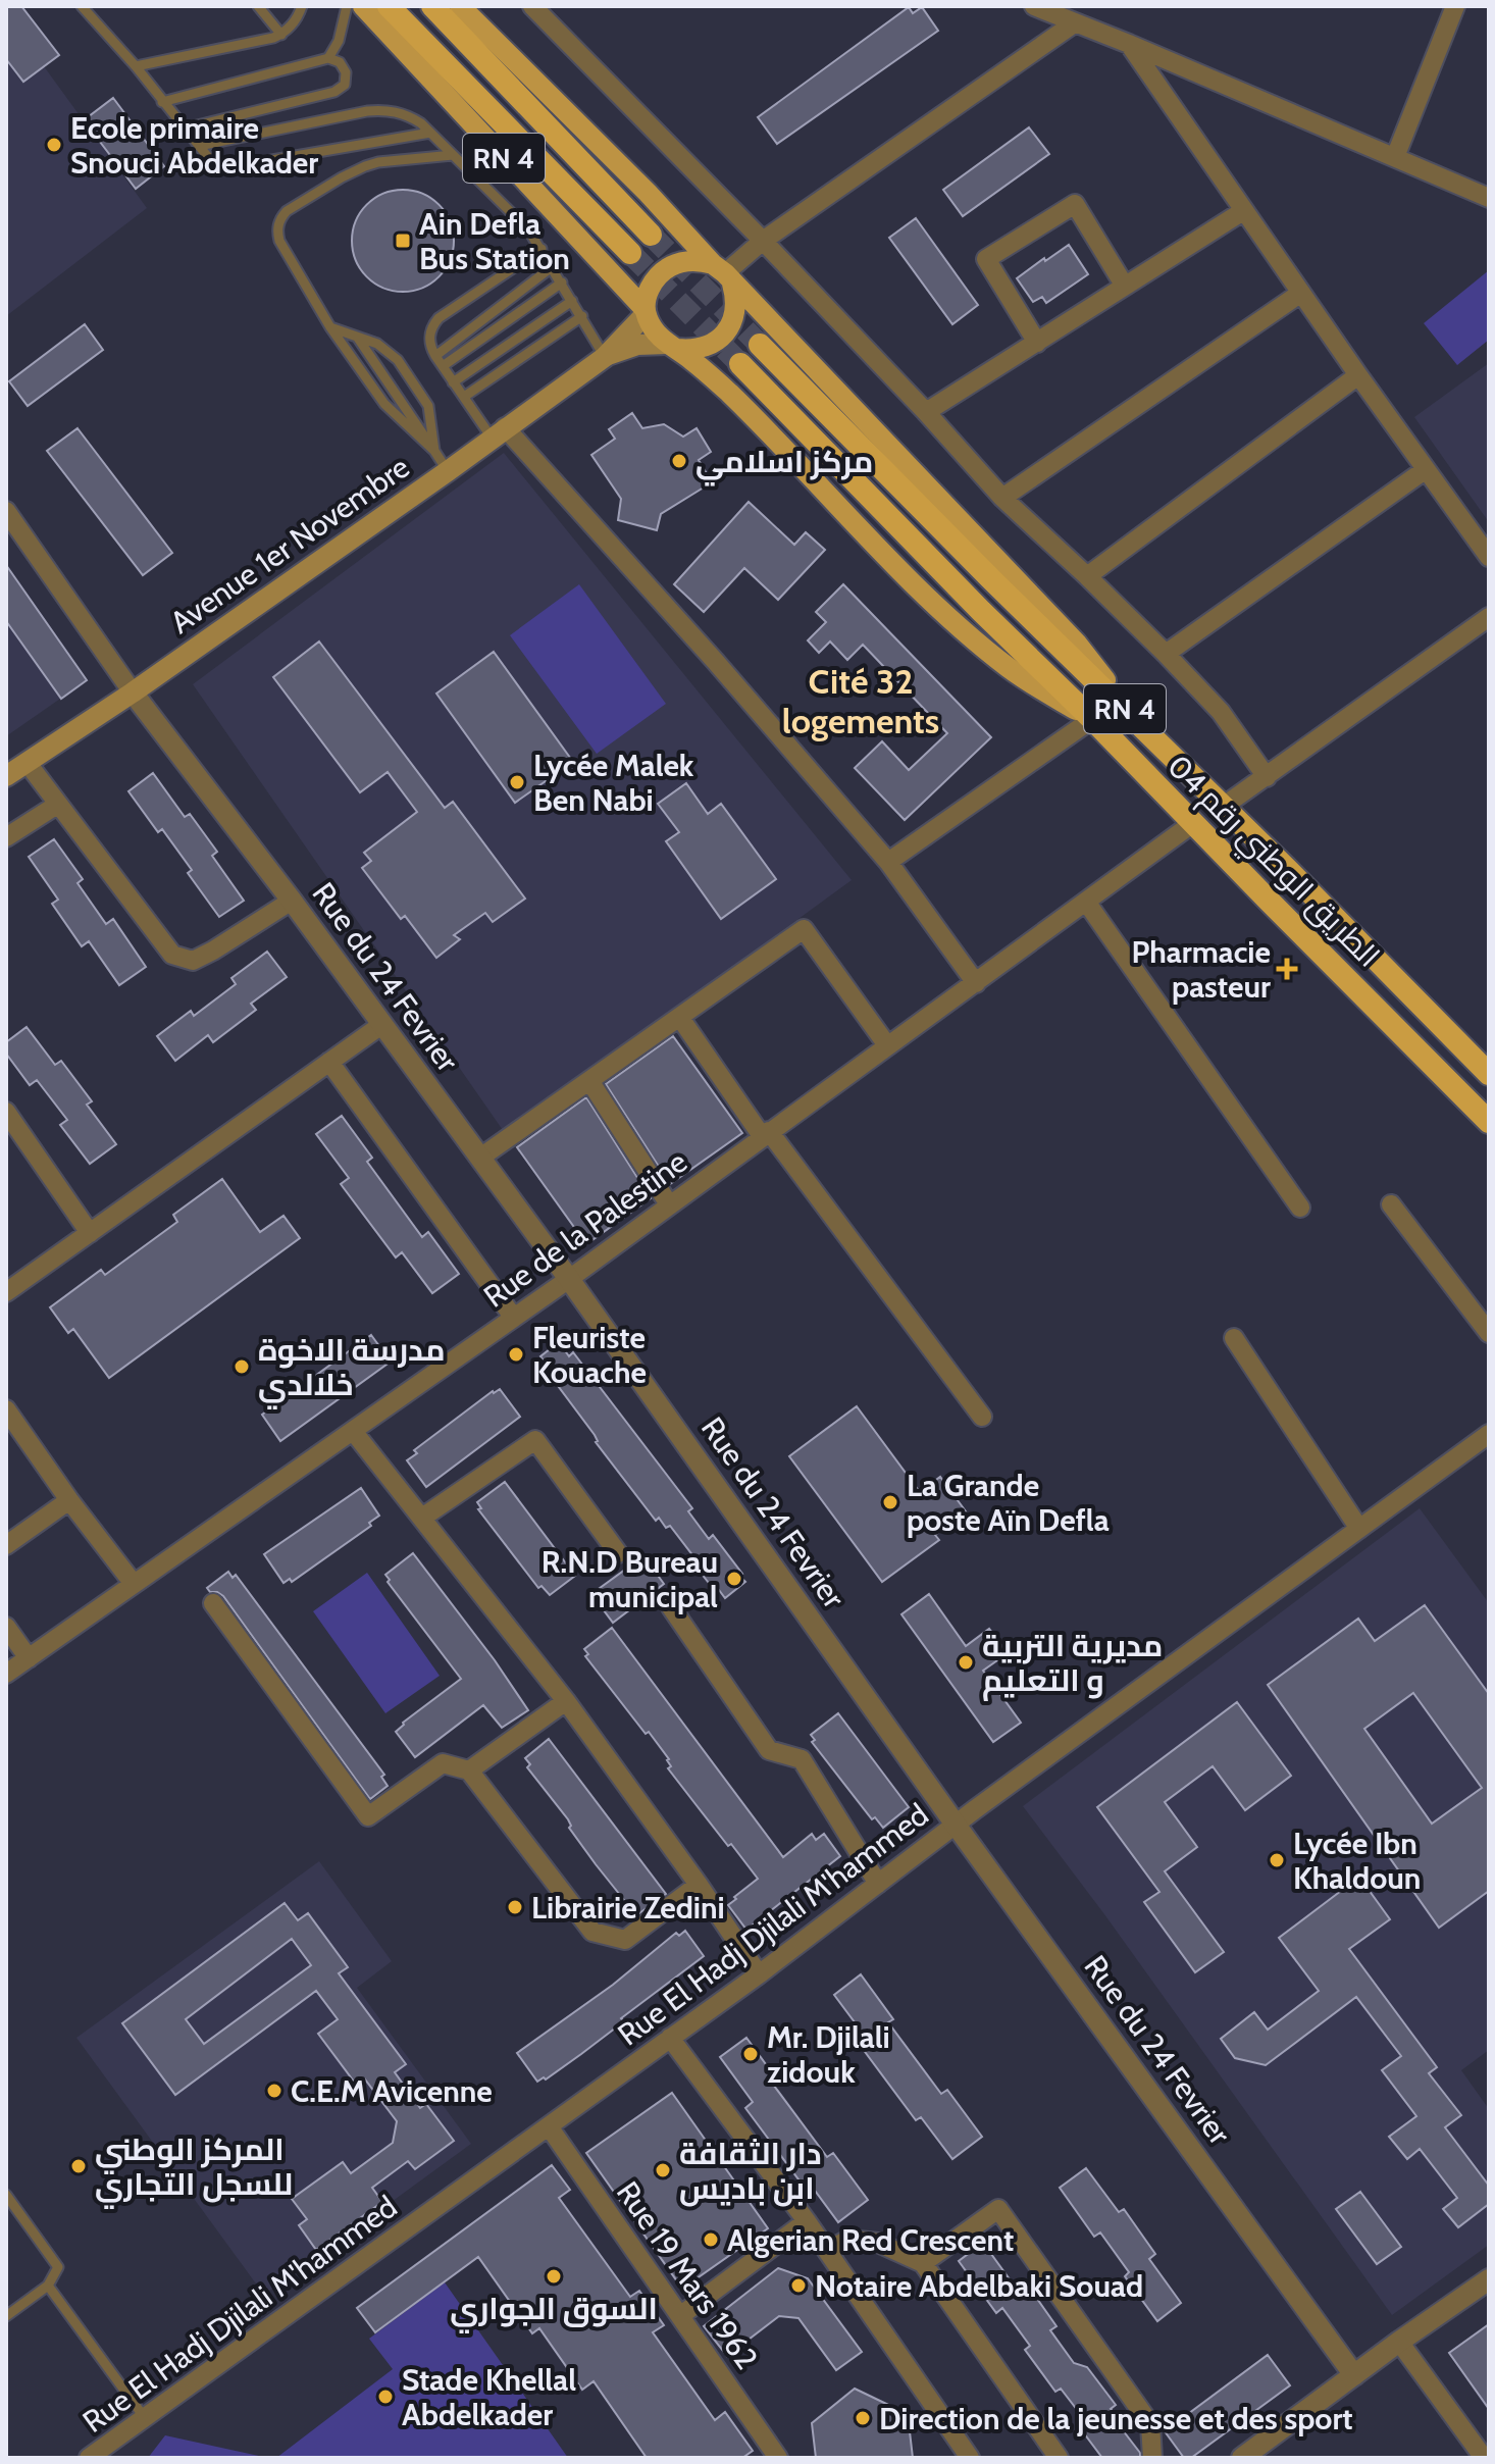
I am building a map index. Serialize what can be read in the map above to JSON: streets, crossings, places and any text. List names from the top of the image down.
{
  "streets": {
    "highway": ["RN 4", "الطريق الوطني رقم 04"],
    "main road": ["Avenue 1er Novembre"],
    "street": [
      "Rue du 24 Fevrier",
      "Rue de la Palestine",
      "Rue El Hadj Djilali M'hammed",
      "Rue 19 Mars 1962"
    ]
  },
  "crossings": [
    ["RN 4", "Avenue 1er Novembre"],
    ["RN 4", "الطريق الوطني رقم 04"],
    ["Avenue 1er Novembre", "Rue du 24 Fevrier"],
    ["الطريق الوطني رقم 04", "Rue de la Palestine"],
    ["Rue du 24 Fevrier", "Rue de la Palestine"],
    ["Rue du 24 Fevrier", "Rue El Hadj Djilali M'hammed"],
    ["Rue El Hadj Djilali M'hammed", "Rue 19 Mars 1962"]
  ],
  "districts": ["Cité 32 logements"],
  "places": {
    "other": [
      "Ecole primaire Snouci Abdelkader",
      "مركز اسلامي",
      "Lycée Malek Ben Nabi",
      "Fleuriste Kouache",
      "مدرسة الاخوة خلالدي",
      "La Grande poste Aïn Defla",
      "R.N.D Bureau municipal",
      "مديرية التربية و التعليم",
      "Lycée Ibn Khaldoun",
      "Librairie Zedini",
      "Mr. Djilali zidouk",
      "C.E.M Avicenne",
      "المركز الوطني للسجل التجاري",
      "دار الثقافة ابن باديس",
      "Algerian Red Crescent",
      "السوق الجواري",
      "Notaire Abdelbaki Souad",
      "Stade Khellal Abdelkader",
      "Direction de la jeunesse et des sport"
    ],
    "transit": ["Ain Defla Bus Station"],
    "health": ["Pharmacie pasteur"]
  }
}
